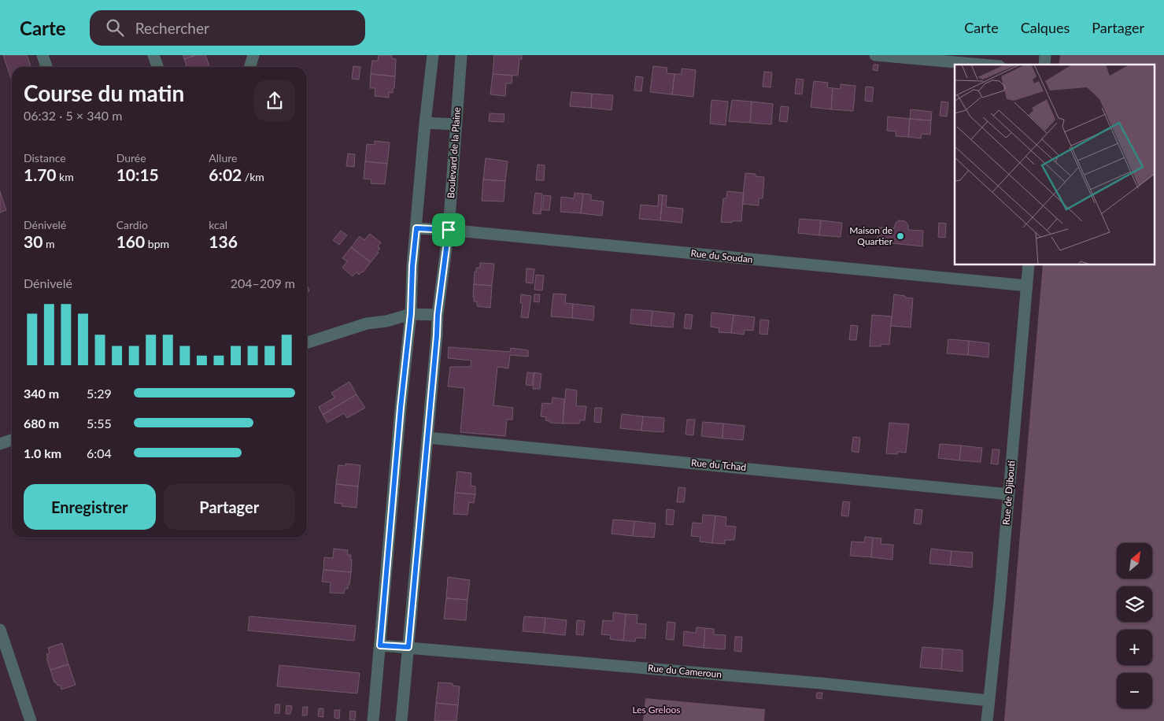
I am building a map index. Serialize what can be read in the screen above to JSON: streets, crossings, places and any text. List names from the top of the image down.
{
  "streets": {
    "street": [
      "Boulevard de la Plaine",
      "Rue du Soudan",
      "Rue du Tchad",
      "Rue de Djibouti",
      "Rue du Cameroun"
    ]
  },
  "crossings": [
    ["Boulevard de la Plaine", "Rue du Soudan"],
    ["Boulevard de la Plaine", "Rue du Tchad"],
    ["Boulevard de la Plaine", "Rue du Cameroun"],
    ["Rue du Soudan", "Rue de Djibouti"],
    ["Rue du Tchad", "Rue de Djibouti"],
    ["Rue de Djibouti", "Rue du Cameroun"]
  ],
  "parks": ["Les Greloos"],
  "places": ["Maison de Quartier"],
  "north": "top right",
  "page": {
    "header": "Carte",
    "search": "Rechercher",
    "nav": ["Carte", "Calques", "Partager"],
    "heading": ["Course du matin", "06:32 · 5 × 340 m"],
    "stats": [
      ["Distance", "1.70 km"],
      ["Durée", "10:15"],
      ["Allure", "6:02 /km"],
      ["Dénivelé", "30 m"],
      ["Cardio", "160 bpm"],
      ["kcal", "136"]
    ],
    "chart": ["Dénivelé", "204–209 m"],
    "list": [
      {
        "name": "340 m",
        "note": "5:29"
      },
      {
        "name": "680 m",
        "note": "5:55"
      },
      {
        "name": "1.0 km",
        "note": "6:04"
      }
    ],
    "buttons": ["Enregistrer", "Partager"],
    "map_buttons": ["+", "−"]
  }
}
